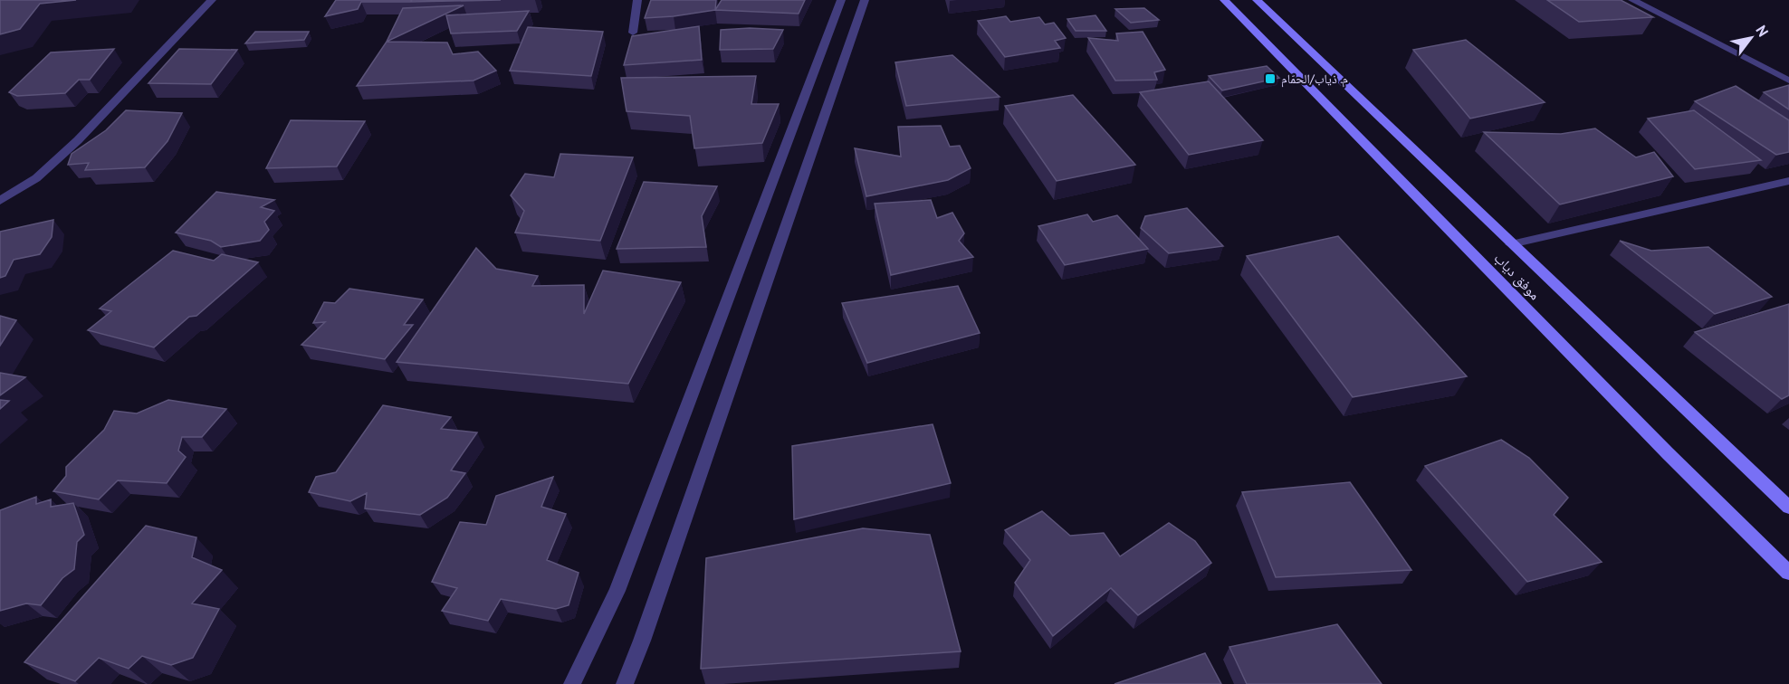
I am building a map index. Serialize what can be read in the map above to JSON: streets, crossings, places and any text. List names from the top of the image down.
{
  "streets": {
    "main road": ["موفق دياب"]
  },
  "places": {
    "transit": ["م. ذياب/الحمّام"]
  },
  "north": "top right"
}
